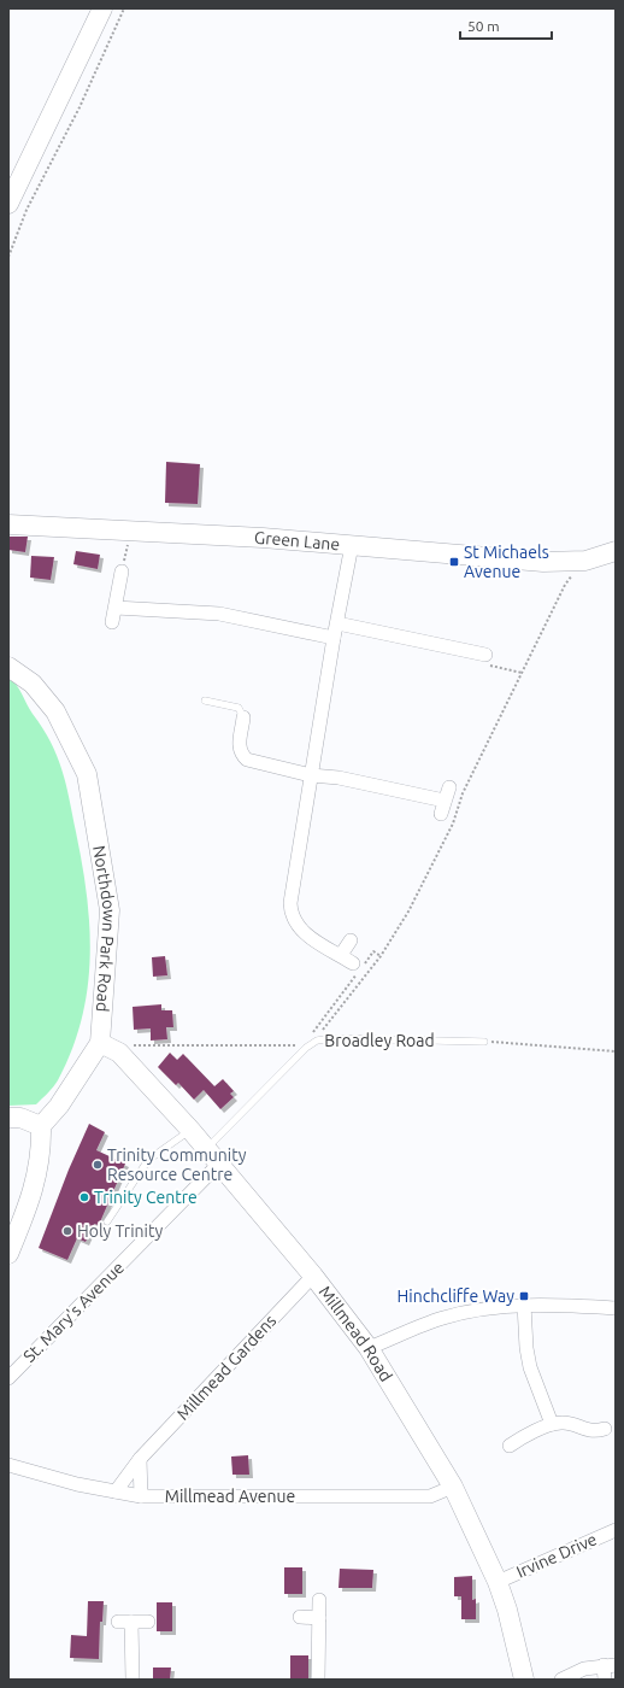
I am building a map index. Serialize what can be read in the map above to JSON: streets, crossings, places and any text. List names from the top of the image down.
{
  "streets": {
    "main road": ["Green Lane", "Northdown Park Road", "Millmead Road"],
    "street": [
      "St. Mary's Avenue",
      "Millmead Gardens",
      "Millmead Avenue",
      "Irvine Drive"
    ],
    "lane": ["Broadley Road"]
  },
  "crossings": [
    ["Northdown Park Road", "Millmead Road"],
    ["Broadley Road", "Millmead Road"],
    ["St. Mary's Avenue", "Millmead Road"],
    ["Millmead Road", "Millmead Gardens"],
    ["Millmead Road", "Millmead Avenue"],
    ["Millmead Road", "Irvine Drive"],
    ["Millmead Gardens", "Millmead Avenue"]
  ],
  "places": {
    "transit": ["St Michaels Avenue", "Hinchcliffe Way"],
    "other": ["Trinity Community Resource Centre", "Trinity Centre", "Holy Trinity"]
  },
  "scale_bar": "50 m"
}
